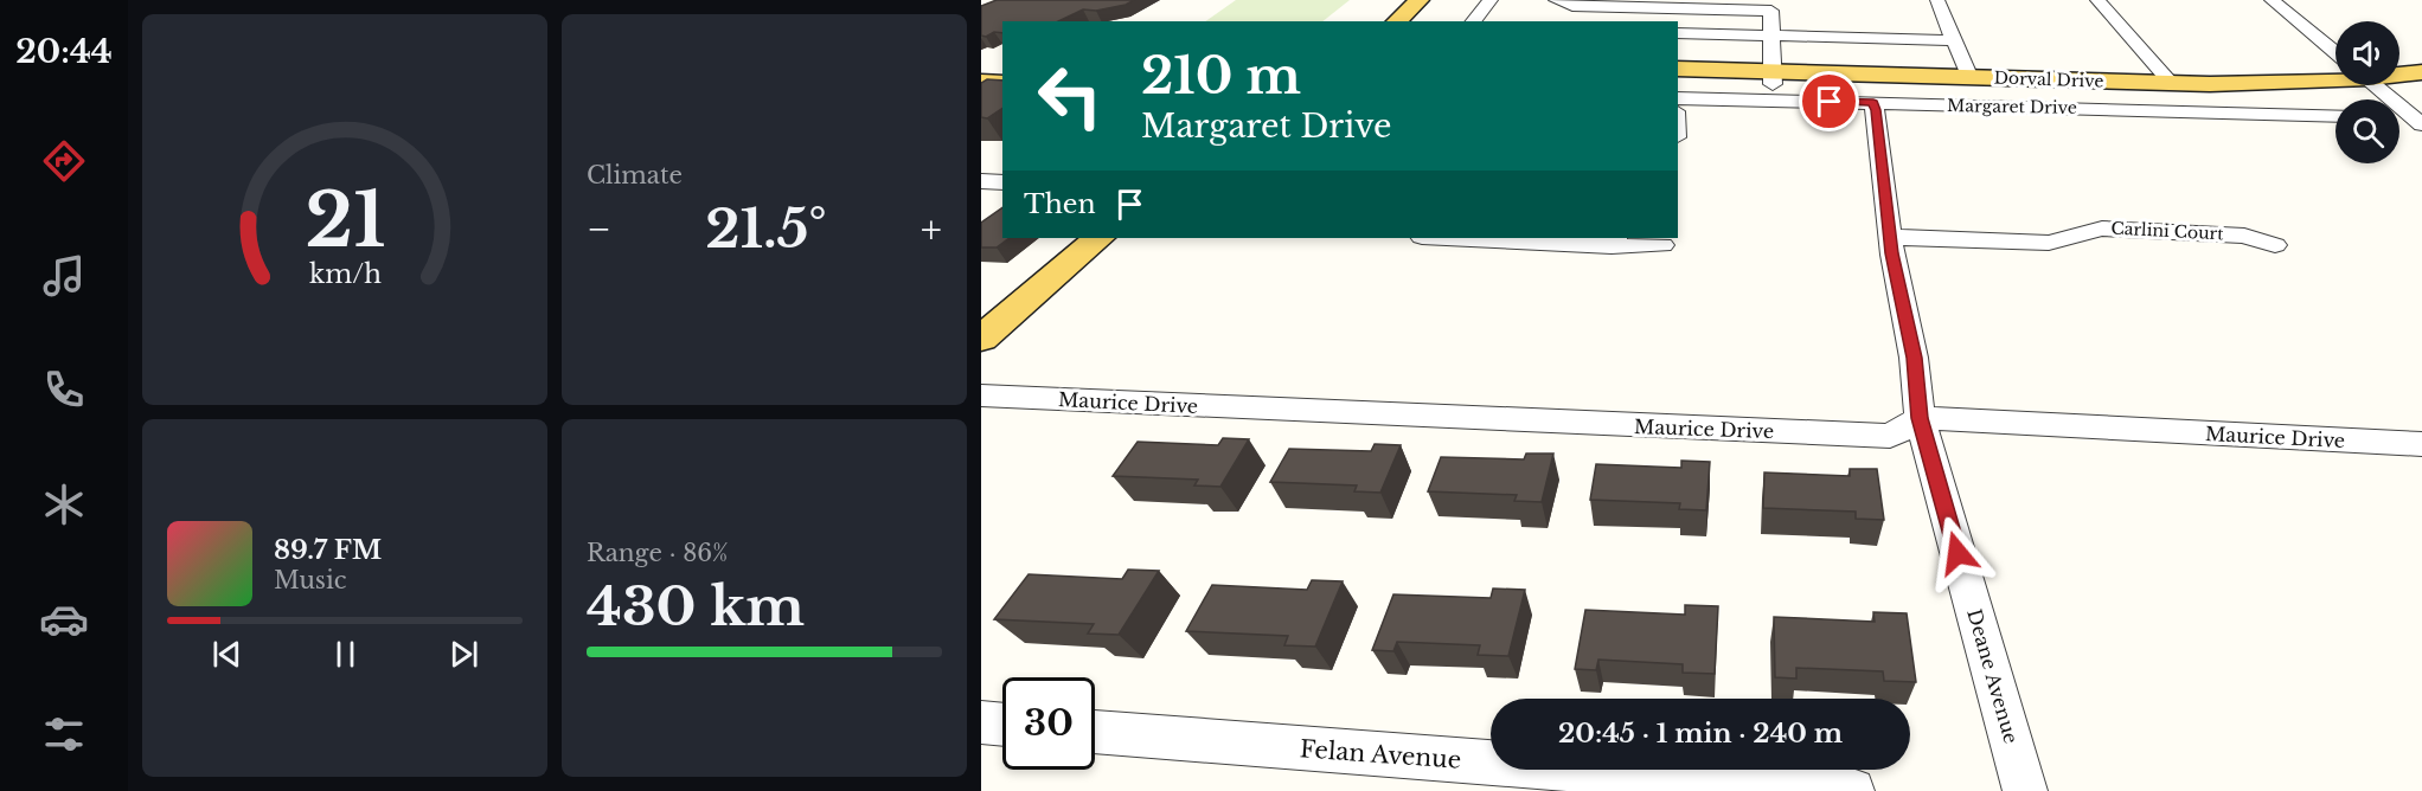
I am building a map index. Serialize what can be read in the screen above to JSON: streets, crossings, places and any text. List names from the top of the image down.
{
  "streets": {
    "main road": ["Dorval Drive"],
    "street": [
      "Margaret Drive",
      "Carlini Court",
      "Maurice Drive",
      "Deane Avenue",
      "Felan Avenue"
    ]
  },
  "crossings": [
    ["Margaret Drive", "Deane Avenue"],
    ["Carlini Court", "Deane Avenue"],
    ["Maurice Drive", "Deane Avenue"]
  ],
  "page": {
    "tabs": "20:44",
    "tile": [
      "Climate",
      ["Range · 86%", "430 km"]
    ],
    "turn": ["210 m", "Margaret Drive"],
    "then": "Then",
    "heat": ["−", "21.5°", "+"],
    "song": ["89.7 FM", "Music"],
    "limit": "30",
    "trip": "20:45 · 1 min · 240 m",
    "gauge": ["21", "km/h"]
  }
}
